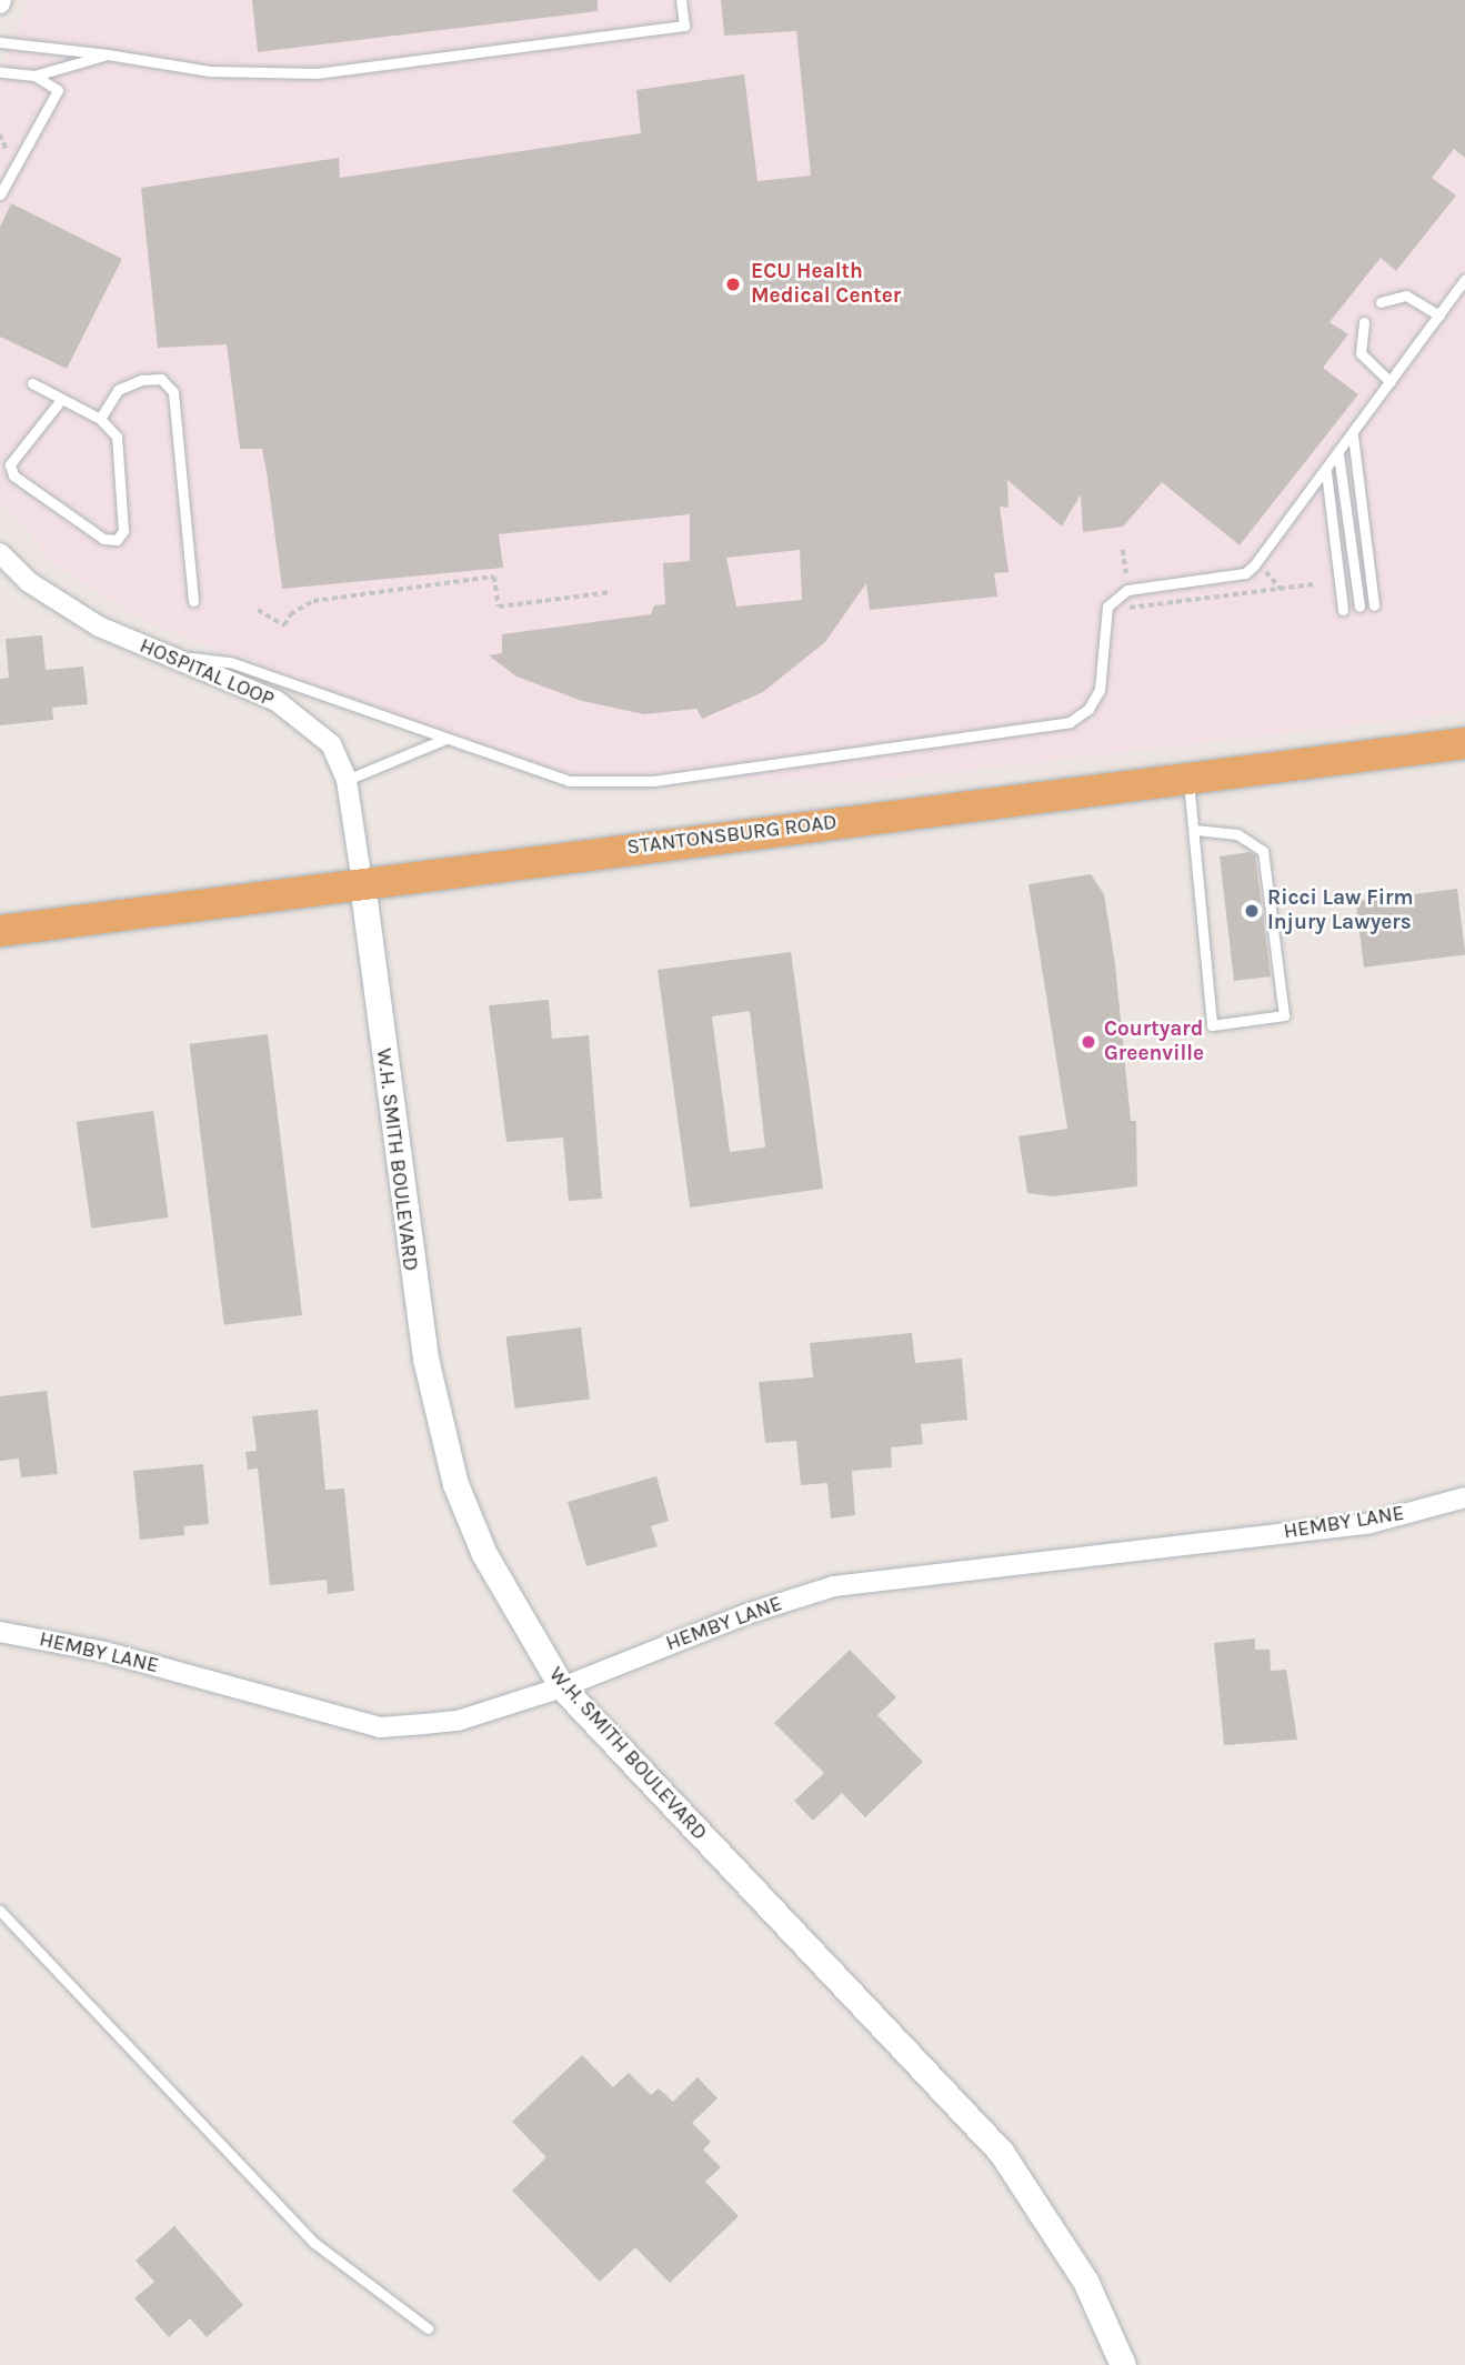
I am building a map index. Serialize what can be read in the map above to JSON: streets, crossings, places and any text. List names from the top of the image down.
{
  "streets": {
    "main road": ["STANTONSBURG ROAD"],
    "street": ["HOSPITAL LOOP", "W.H. SMITH BOULEVARD", "HEMBY LANE"]
  },
  "crossings": [
    ["HOSPITAL LOOP", "STANTONSBURG ROAD"],
    ["HOSPITAL LOOP", "W.H. SMITH BOULEVARD"],
    ["STANTONSBURG ROAD", "W.H. SMITH BOULEVARD"],
    ["W.H. SMITH BOULEVARD", "HEMBY LANE"]
  ],
  "places": ["ECU Health Medical Center", "Ricci Law Firm Injury Lawyers", "Courtyard Greenville"]
}
